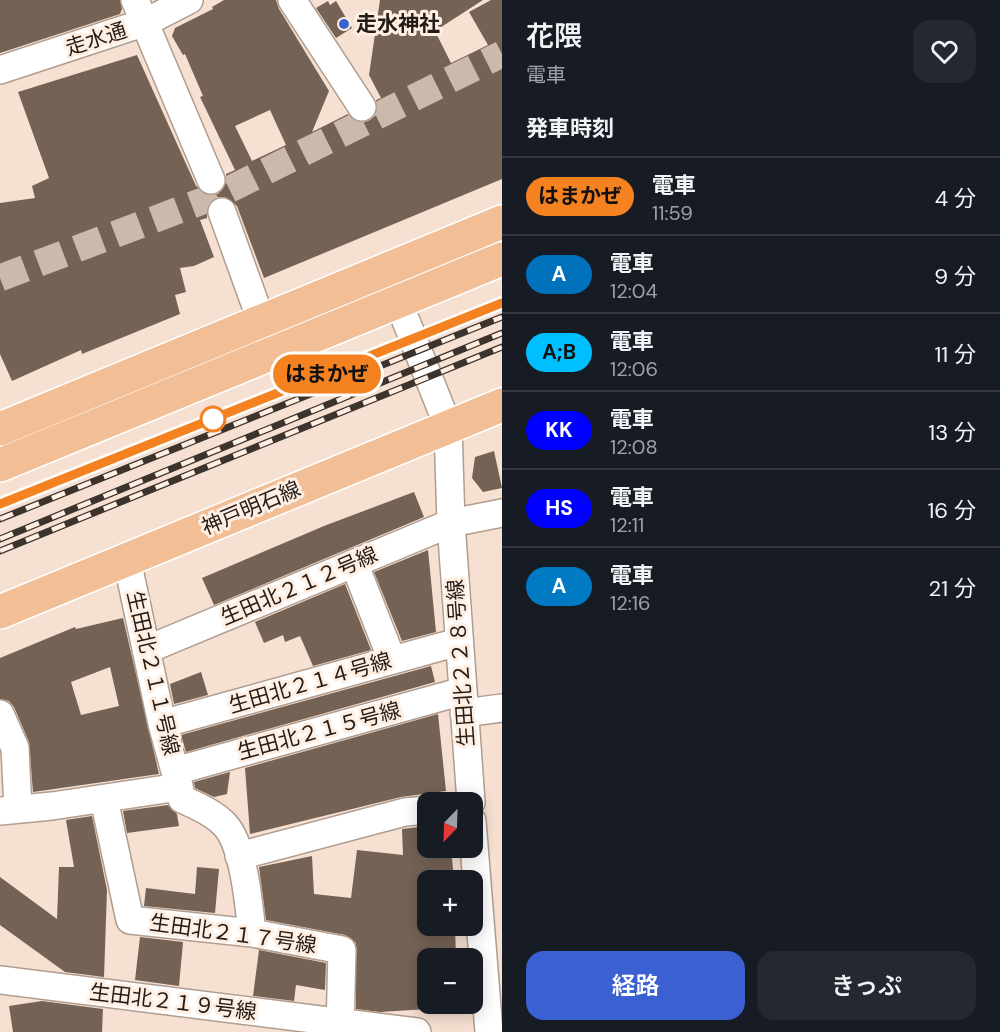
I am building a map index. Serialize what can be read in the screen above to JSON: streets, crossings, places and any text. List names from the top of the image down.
{
  "streets": {
    "main road": ["神戸明石線"],
    "street": [
      "走水通",
      "生田北２１２号線",
      "生田北２２８号線",
      "生田北２１１号線",
      "生田北２１４号線",
      "生田北２１５号線",
      "生田北２１７号線",
      "生田北２１９号線"
    ]
  },
  "crossings": [
    ["神戸明石線", "生田北２２８号線"],
    ["神戸明石線", "生田北２１１号線"],
    ["生田北２１２号線", "生田北２２８号線"],
    ["生田北２１２号線", "生田北２１１号線"],
    ["生田北２２８号線", "生田北２１４号線"],
    ["生田北２２８号線", "生田北２１５号線"],
    ["生田北２１１号線", "生田北２１４号線"],
    ["生田北２１１号線", "生田北２１５号線"],
    ["生田北２１５号線", "生田北２１７号線"],
    ["生田北２１７号線", "生田北２１９号線"]
  ],
  "places": ["走水神社"],
  "north": "bottom left",
  "page": {
    "on_map": "はまかぜ",
    "heading": [
      ["花隈", "電車"],
      "発車時刻"
    ],
    "list": [
      {
        "mark": "はまかぜ",
        "name": "電車",
        "note": "11:59",
        "value": "4 分"
      },
      {
        "mark": "A",
        "name": "電車",
        "note": "12:04",
        "value": "9 分"
      },
      {
        "mark": "A;B",
        "name": "電車",
        "note": "12:06",
        "value": "11 分"
      },
      {
        "mark": "KK",
        "name": "電車",
        "note": "12:08",
        "value": "13 分"
      },
      {
        "mark": "HS",
        "name": "電車",
        "note": "12:11",
        "value": "16 分"
      },
      {
        "mark": "A",
        "name": "電車",
        "note": "12:16",
        "value": "21 分"
      }
    ],
    "map_buttons": ["+", "−"],
    "buttons": ["経路", "きっぷ"]
  }
}
